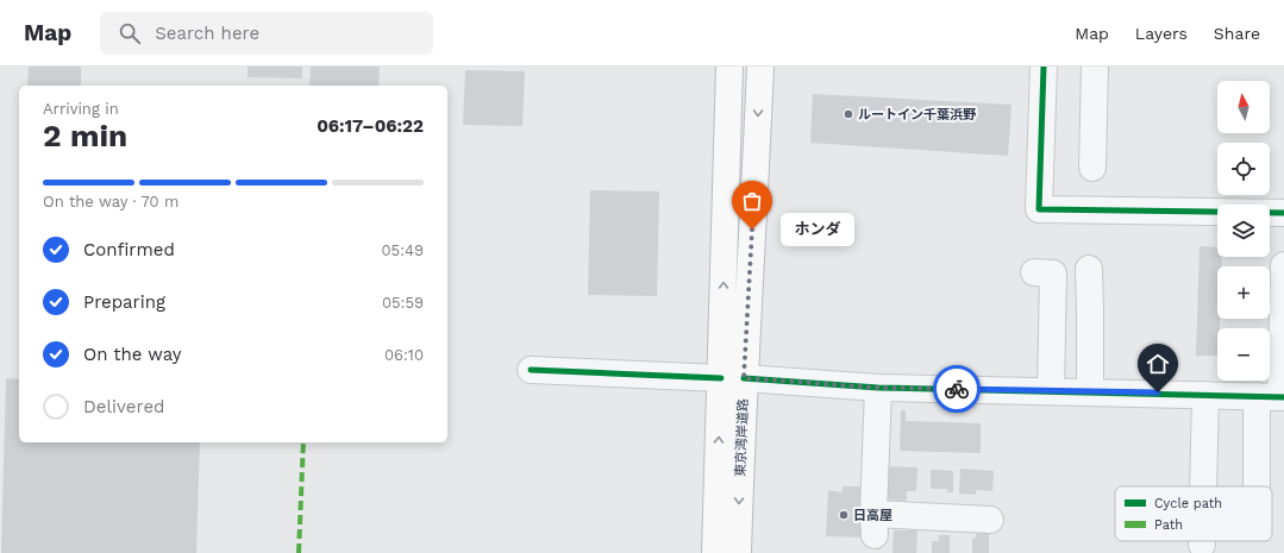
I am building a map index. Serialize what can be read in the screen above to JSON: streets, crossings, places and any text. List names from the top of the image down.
{
  "streets": {
    "highway": ["東京湾岸道路"]
  },
  "places": ["ルートイン千葉浜野", "ホンダ", "日高屋"],
  "legend": ["Cycle path", "Path"],
  "north": "top",
  "page": {
    "header": "Map",
    "search": "Search here",
    "nav": ["Map", "Layers", "Share"],
    "map_buttons": ["+", "−"],
    "heading": ["2 min", "Arriving in", "06:17–06:22"],
    "bar": "On the way · 70 m",
    "bubble": "ホンダ",
    "list": [
      ["Confirmed", "05:49"],
      ["Preparing", "05:59"],
      ["On the way", "06:10"],
      "Delivered"
    ]
  }
}
